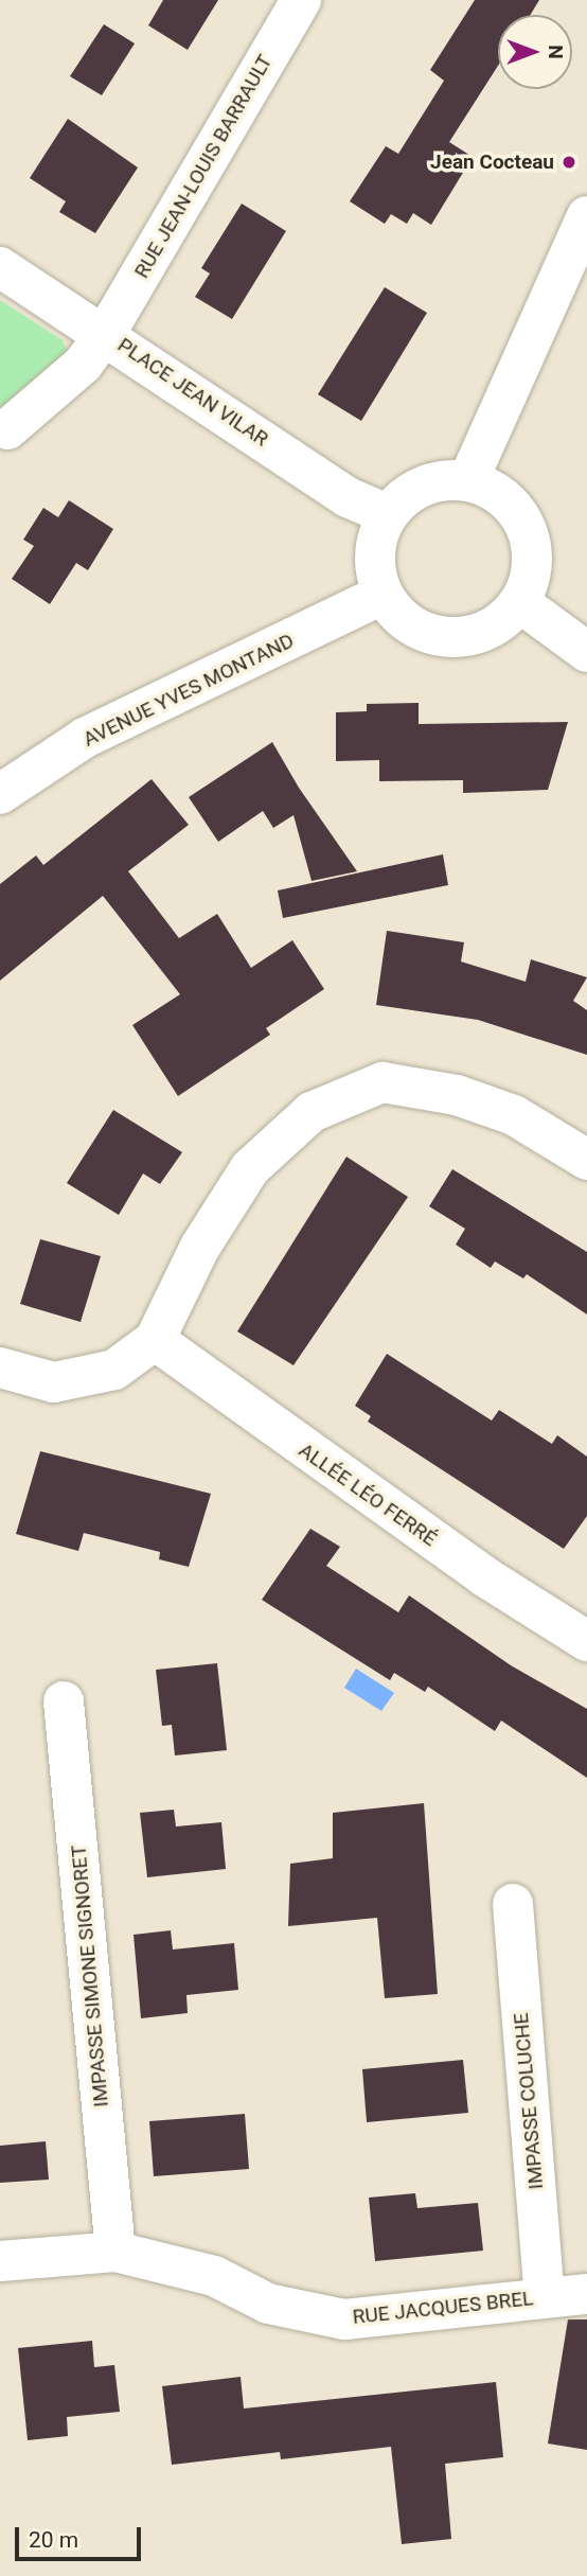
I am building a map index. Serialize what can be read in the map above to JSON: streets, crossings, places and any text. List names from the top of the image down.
{
  "streets": {
    "street": [
      "RUE JEAN-LOUIS BARRAULT",
      "PLACE JEAN VILAR",
      "AVENUE YVES MONTAND",
      "ALLÉE LÉO FERRÉ",
      "IMPASSE SIMONE SIGNORET",
      "IMPASSE COLUCHE",
      "RUE JACQUES BREL"
    ]
  },
  "crossings": [
    ["RUE JEAN-LOUIS BARRAULT", "PLACE JEAN VILAR"],
    ["PLACE JEAN VILAR", "AVENUE YVES MONTAND"],
    ["IMPASSE SIMONE SIGNORET", "RUE JACQUES BREL"],
    ["IMPASSE COLUCHE", "RUE JACQUES BREL"]
  ],
  "places": ["Jean Cocteau"],
  "scale_bar": "20 m",
  "north": "right"
}
